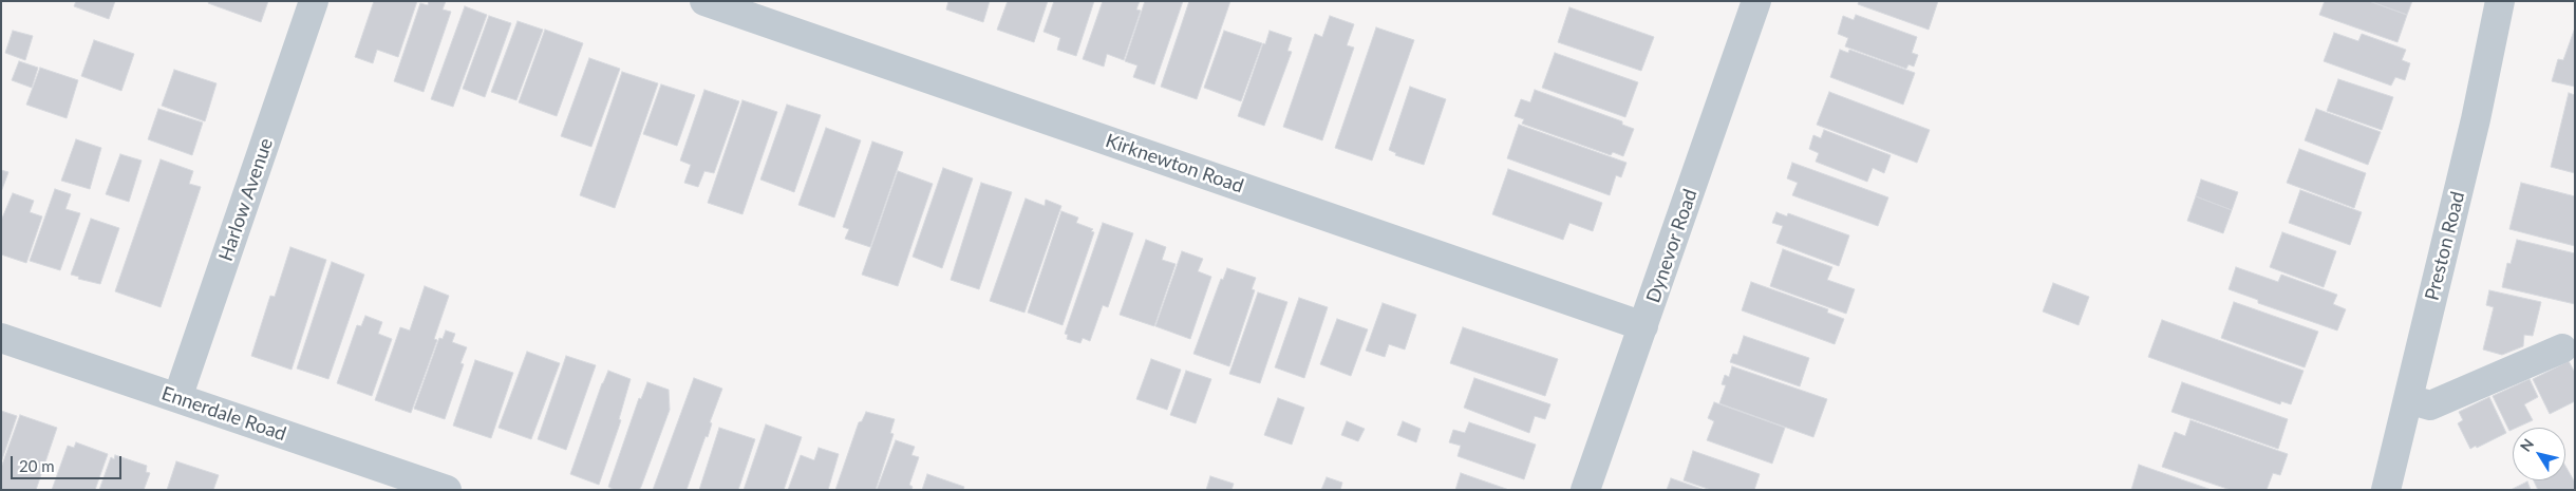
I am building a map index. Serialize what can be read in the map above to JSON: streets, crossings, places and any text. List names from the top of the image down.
{
  "streets": {
    "street": [
      "Kirknewton Road",
      "Harlow Avenue",
      "Dynevor Road",
      "Preston Road",
      "Ennerdale Road"
    ]
  },
  "crossings": [
    ["Kirknewton Road", "Dynevor Road"],
    ["Harlow Avenue", "Ennerdale Road"]
  ],
  "scale_bar": "20 m",
  "north": "top left"
}
